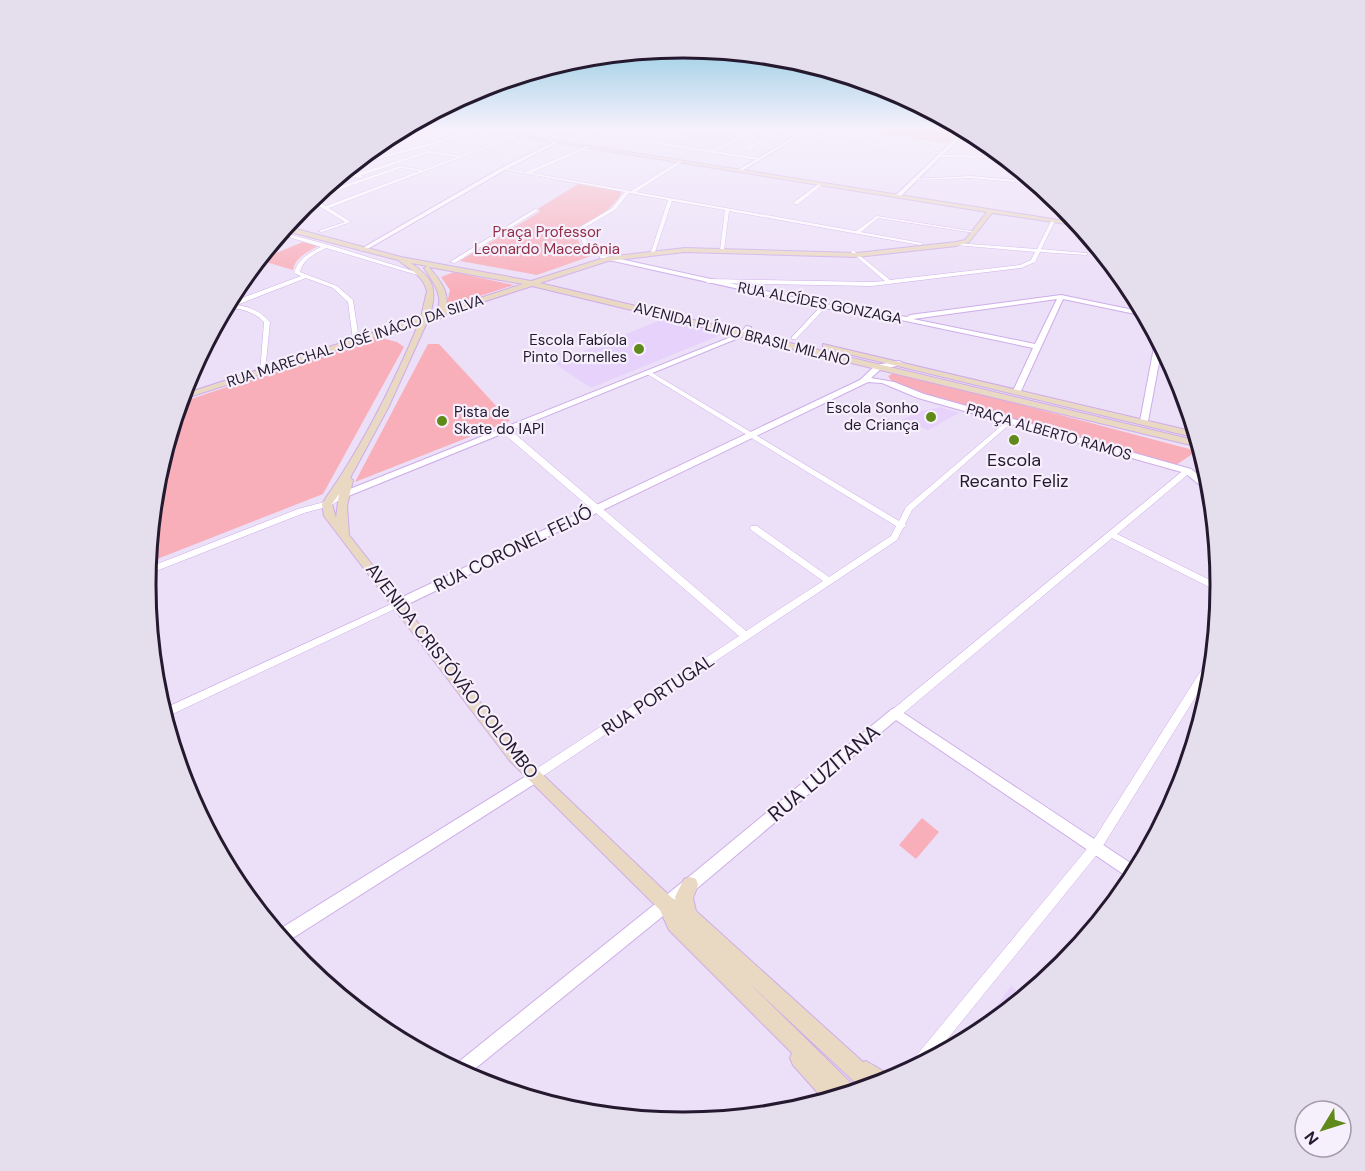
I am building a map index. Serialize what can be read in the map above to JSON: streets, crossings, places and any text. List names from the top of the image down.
{
  "streets": {
    "main road": ["AVENIDA PLÍNIO BRASIL MILANO", "RUA MARECHAL JOSÉ INÁCIO DA SILVA", "AVENIDA CRISTÓVÃO COLOMBO"],
    "street": [
      "RUA ALCÍDES GONZAGA",
      "PRAÇA ALBERTO RAMOS",
      "RUA CORONEL FEIJÓ",
      "RUA PORTUGAL",
      "RUA LUZITANA"
    ]
  },
  "crossings": [
    ["AVENIDA PLÍNIO BRASIL MILANO", "RUA MARECHAL JOSÉ INÁCIO DA SILVA"],
    ["AVENIDA PLÍNIO BRASIL MILANO", "RUA CORONEL FEIJÓ"],
    ["PRAÇA ALBERTO RAMOS", "RUA CORONEL FEIJÓ"],
    ["PRAÇA ALBERTO RAMOS", "RUA PORTUGAL"],
    ["PRAÇA ALBERTO RAMOS", "RUA LUZITANA"],
    ["RUA CORONEL FEIJÓ", "AVENIDA CRISTÓVÃO COLOMBO"],
    ["AVENIDA CRISTÓVÃO COLOMBO", "RUA PORTUGAL"],
    ["AVENIDA CRISTÓVÃO COLOMBO", "RUA LUZITANA"]
  ],
  "parks": ["Praça Professor Leonardo Macedônia"],
  "places": [
    "Escola Fabíola Pinto Dornelles",
    "Escola Sonho de Criança",
    "Pista de Skate do IAPI",
    "Escola Recanto Feliz"
  ],
  "north": "bottom left"
}
